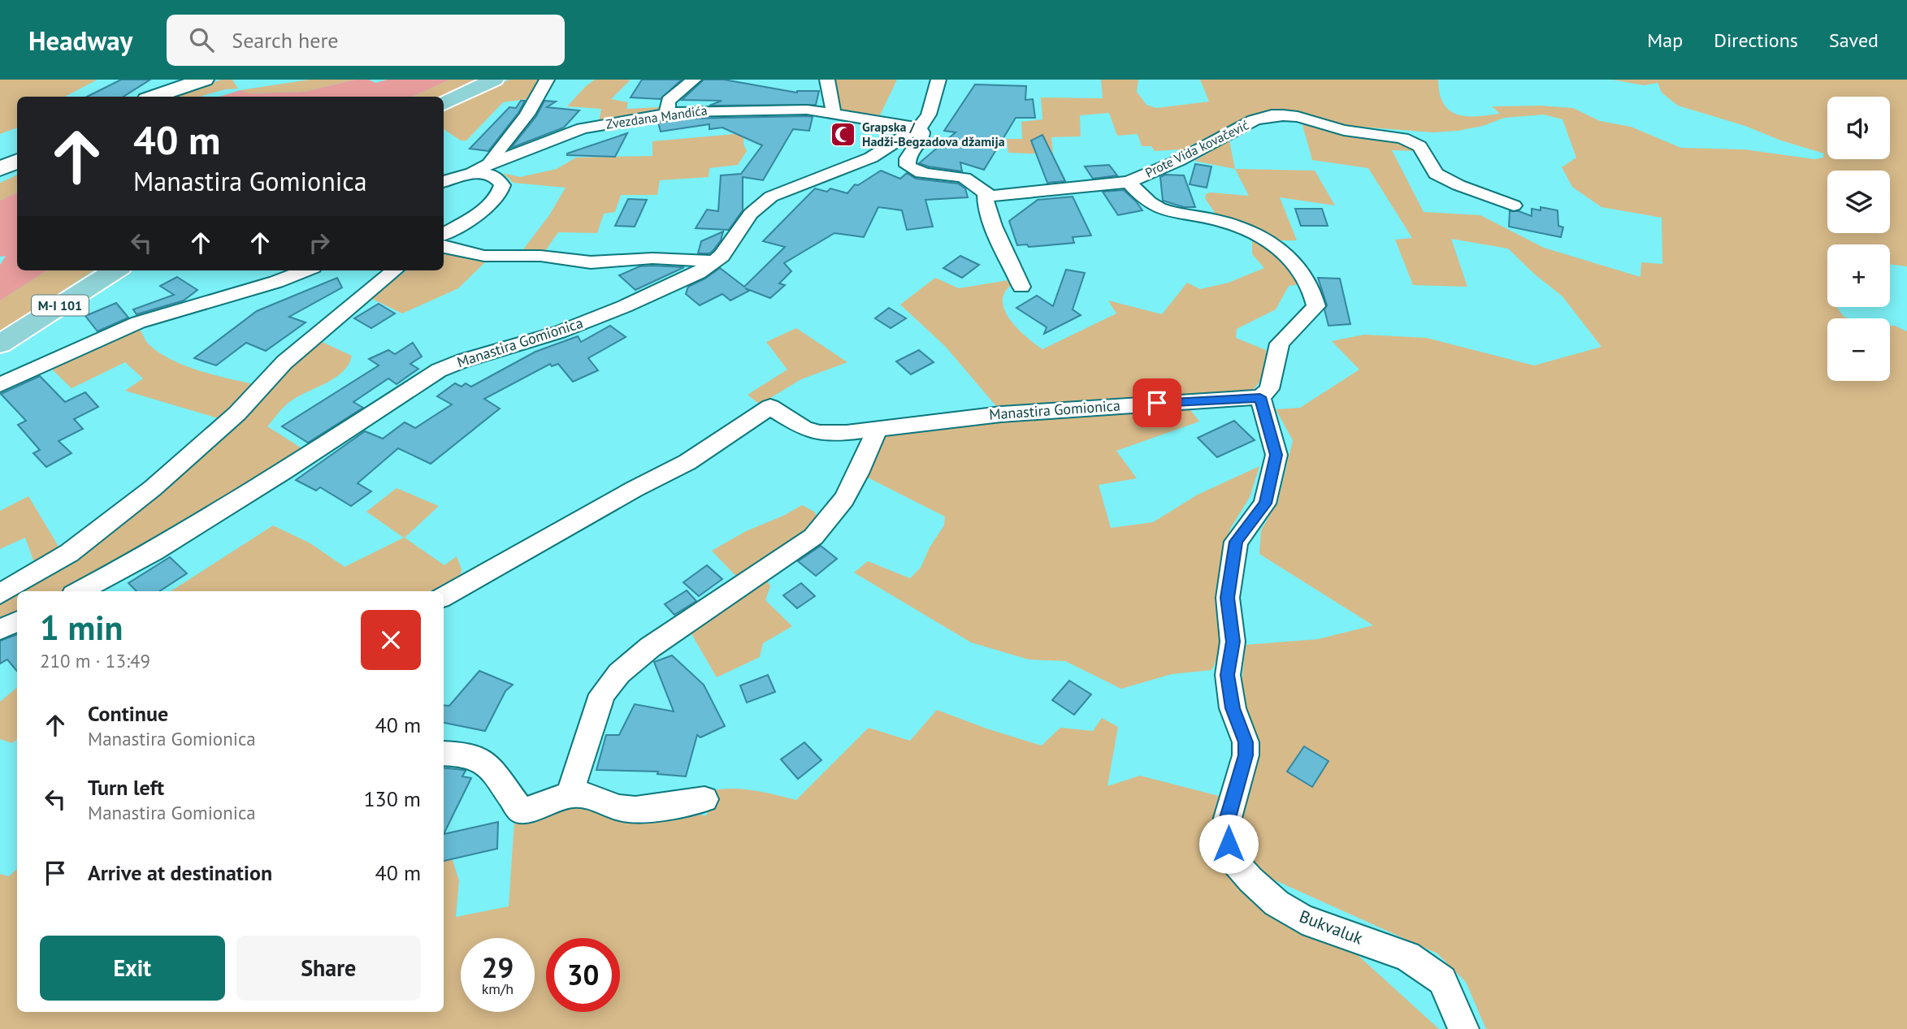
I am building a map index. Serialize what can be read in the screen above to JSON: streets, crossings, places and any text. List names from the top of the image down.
{
  "streets": {
    "main road": ["M-I 101"],
    "street": [
      "Zvezdana Mandića",
      "Prote Vida kovačević",
      "Manastira Gomionica",
      "Bukvaluk"
    ]
  },
  "crossings": [
    ["Zvezdana Mandića", "Manastira Gomionica"],
    ["Manastira Gomionica", "Bukvaluk"]
  ],
  "places": {
    "mosque": ["Grapska / Hadži-Begzadova džamija"]
  },
  "page": {
    "header": "Headway",
    "search": "Search here",
    "nav": ["Map", "Directions", "Saved"],
    "map_buttons": ["+", "−"],
    "turn": ["40 m", "Manastira Gomionica"],
    "heading": ["1 min", "210 m · 13:49"],
    "list": [
      {
        "name": "Continue",
        "note": "Manastira Gomionica",
        "value": "40 m"
      },
      {
        "name": "Turn left",
        "note": "Manastira Gomionica",
        "value": "130 m"
      },
      {
        "name": "Arrive at destination",
        "value": "40 m"
      }
    ],
    "buttons": ["Exit", "Share"],
    "speed": "29 km/h",
    "limit": "30"
  }
}
